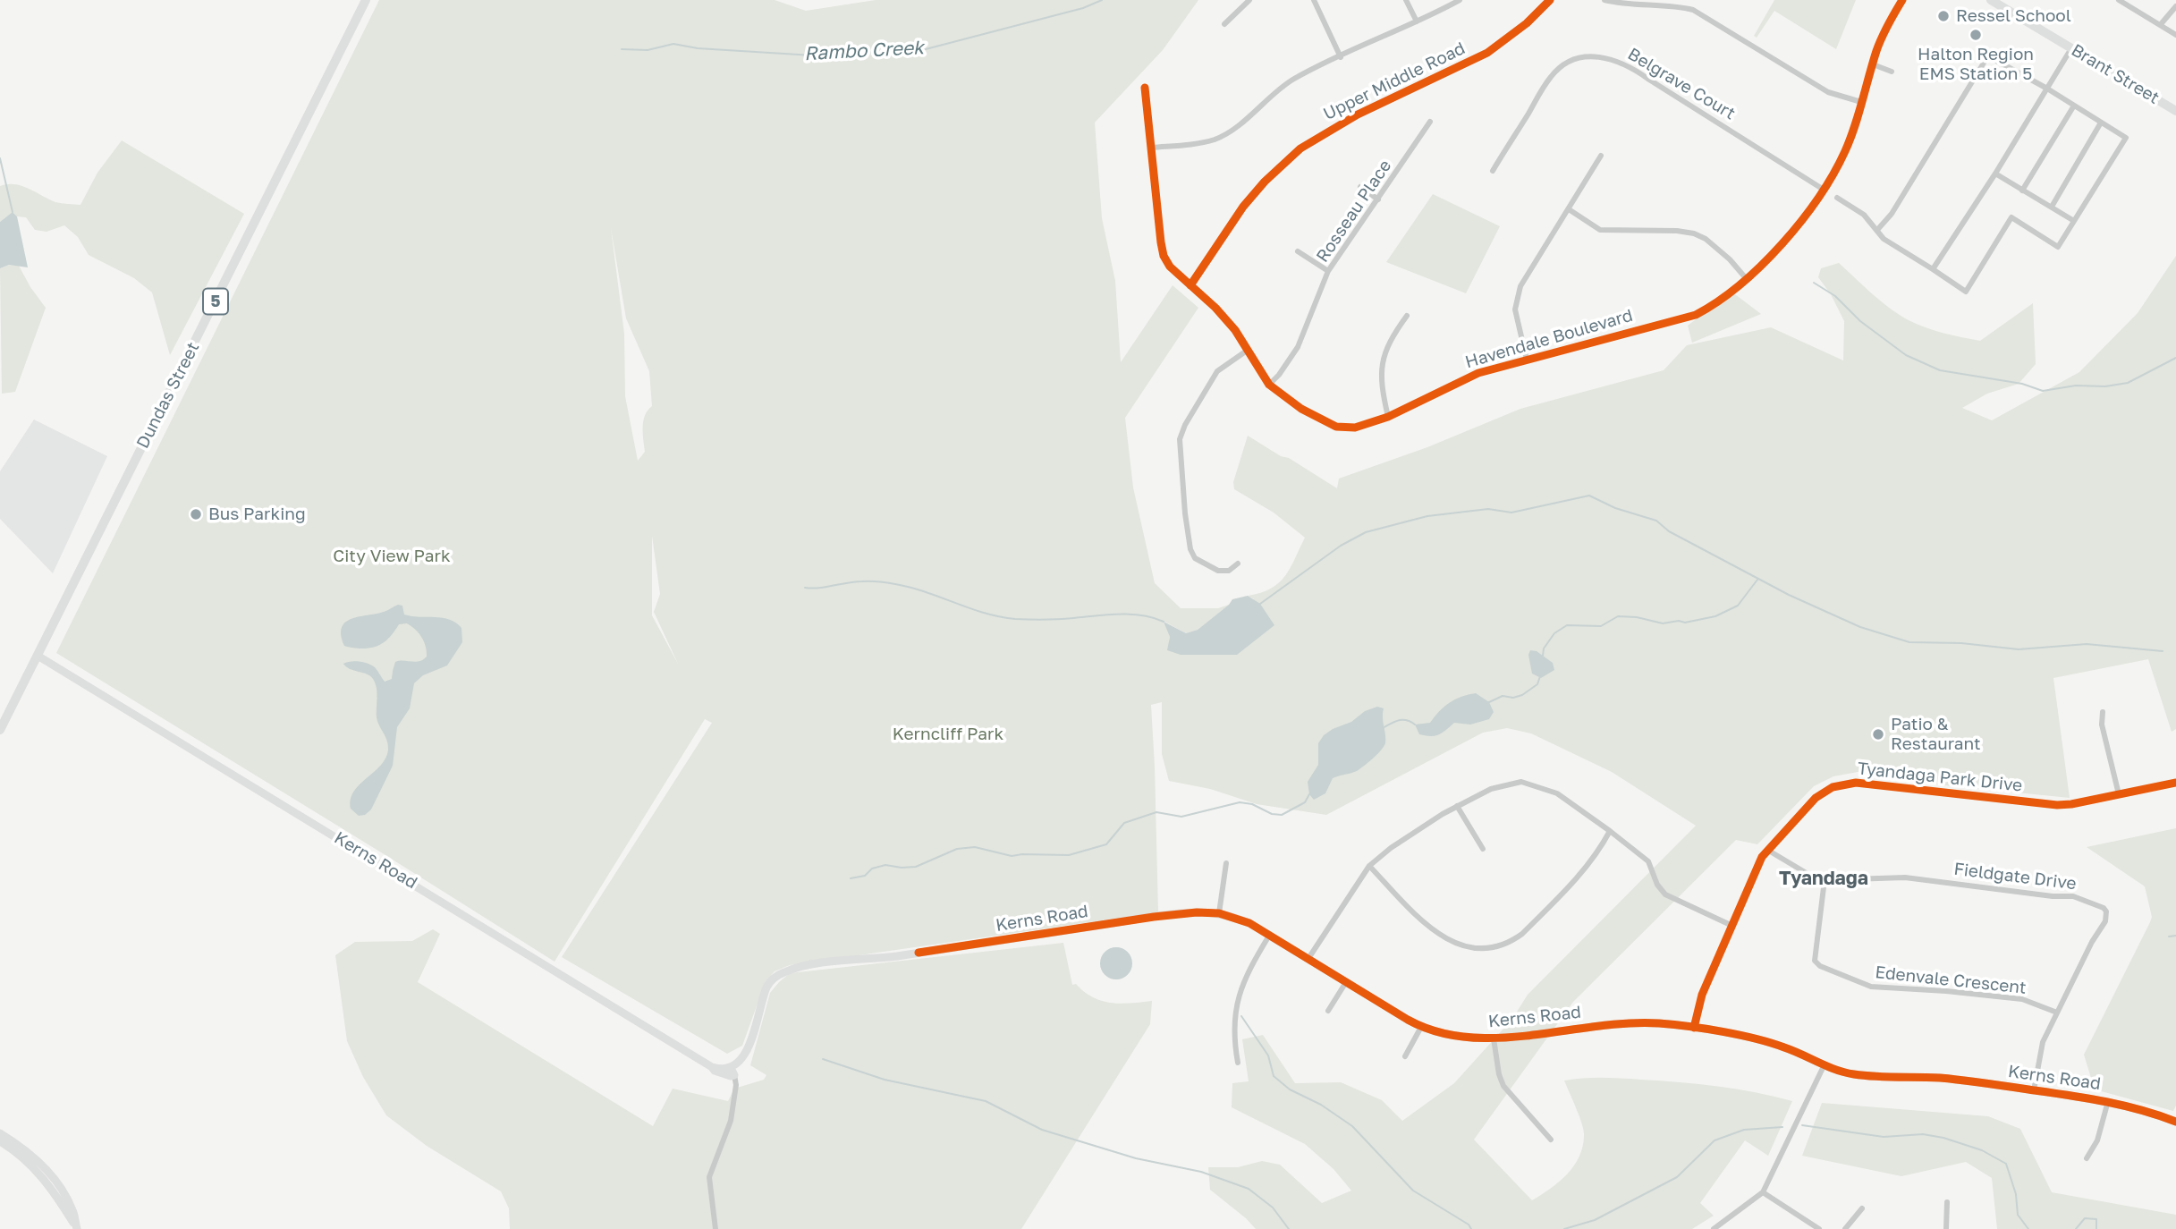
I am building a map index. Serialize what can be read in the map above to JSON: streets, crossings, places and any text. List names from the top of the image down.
{
  "streets": {
    "main road": ["Brant Street", "5", "Dundas Street"],
    "street": [
      "Upper Middle Road",
      "Belgrave Court",
      "Rosseau Place",
      "Havendale Boulevard",
      "Tyandaga Park Drive",
      "Kerns Road",
      "Fieldgate Drive",
      "Edenvale Crescent"
    ]
  },
  "crossings": [
    ["Upper Middle Road", "Havendale Boulevard"],
    ["Belgrave Court", "Havendale Boulevard"],
    ["Rosseau Place", "Havendale Boulevard"],
    ["5", "Dundas Street"],
    ["5", "Kerns Road"],
    ["Dundas Street", "Kerns Road"],
    ["Tyandaga Park Drive", "Kerns Road"],
    ["Tyandaga Park Drive", "Fieldgate Drive"],
    ["Kerns Road", "Fieldgate Drive"],
    ["Fieldgate Drive", "Edenvale Crescent"]
  ],
  "districts": ["Tyandaga"],
  "water": ["Rambo Creek"],
  "parks": ["City View Park", "Kerncliff Park"],
  "places": [
    "Ressel School",
    "Halton Region EMS Station 5",
    "Bus Parking",
    "Patio & Restaurant"
  ]
}
